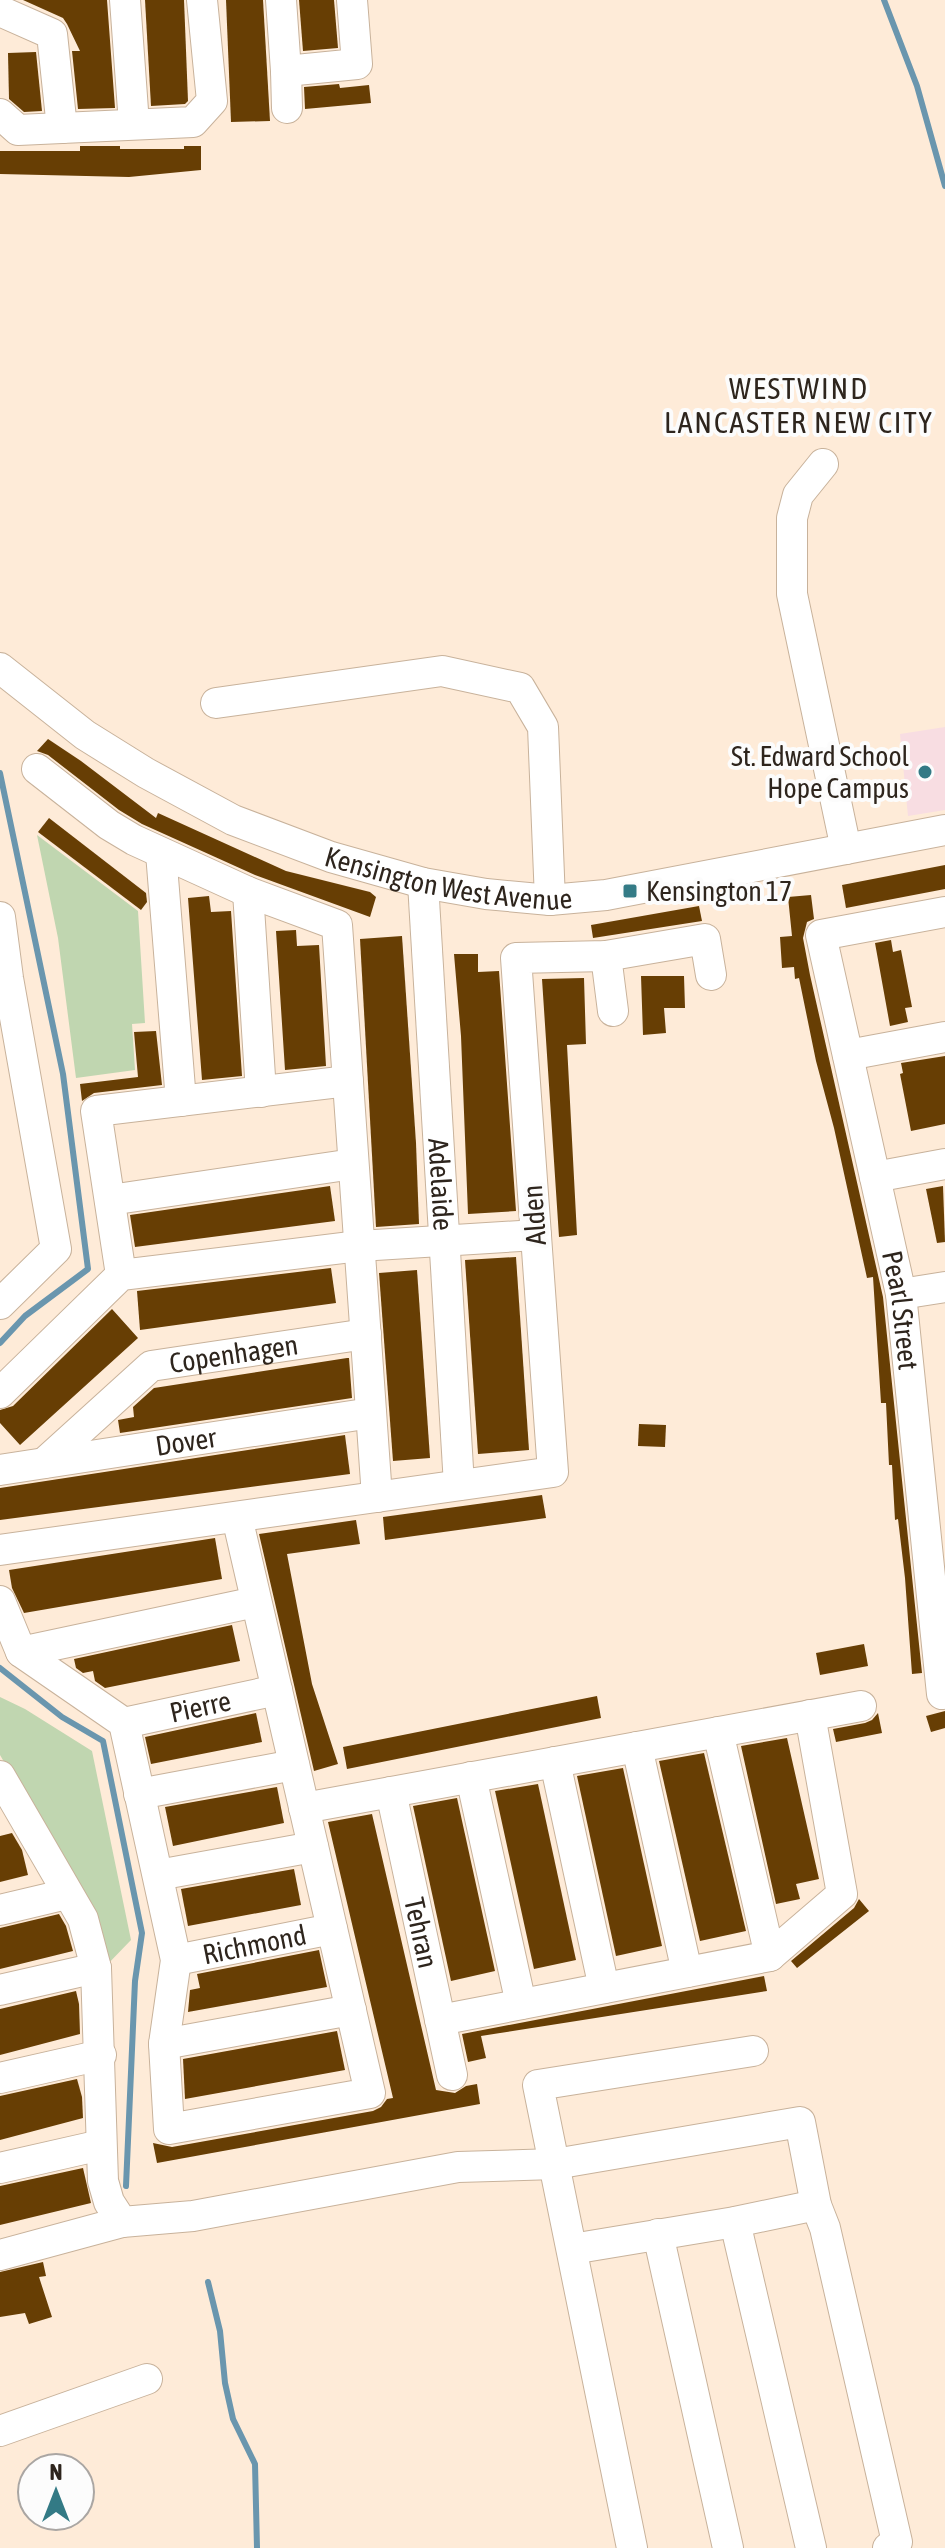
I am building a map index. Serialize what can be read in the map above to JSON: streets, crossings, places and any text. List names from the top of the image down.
{
  "streets": {
    "street": [
      "Kensington West Avenue",
      "Adelaide",
      "Alden",
      "Pearl Street",
      "Copenhagen",
      "Dover",
      "Pierre",
      "Tehran",
      "Richmond"
    ]
  },
  "crossings": [
    ["Kensington West Avenue", "Adelaide"],
    ["Adelaide", "Alden"],
    ["Copenhagen", "Dover"]
  ],
  "districts": ["WESTWIND LANCASTER NEW CITY"],
  "places": {
    "other": ["St. Edward School Hope Campus"],
    "transit": ["Kensington 17"]
  },
  "north": "top"
}
